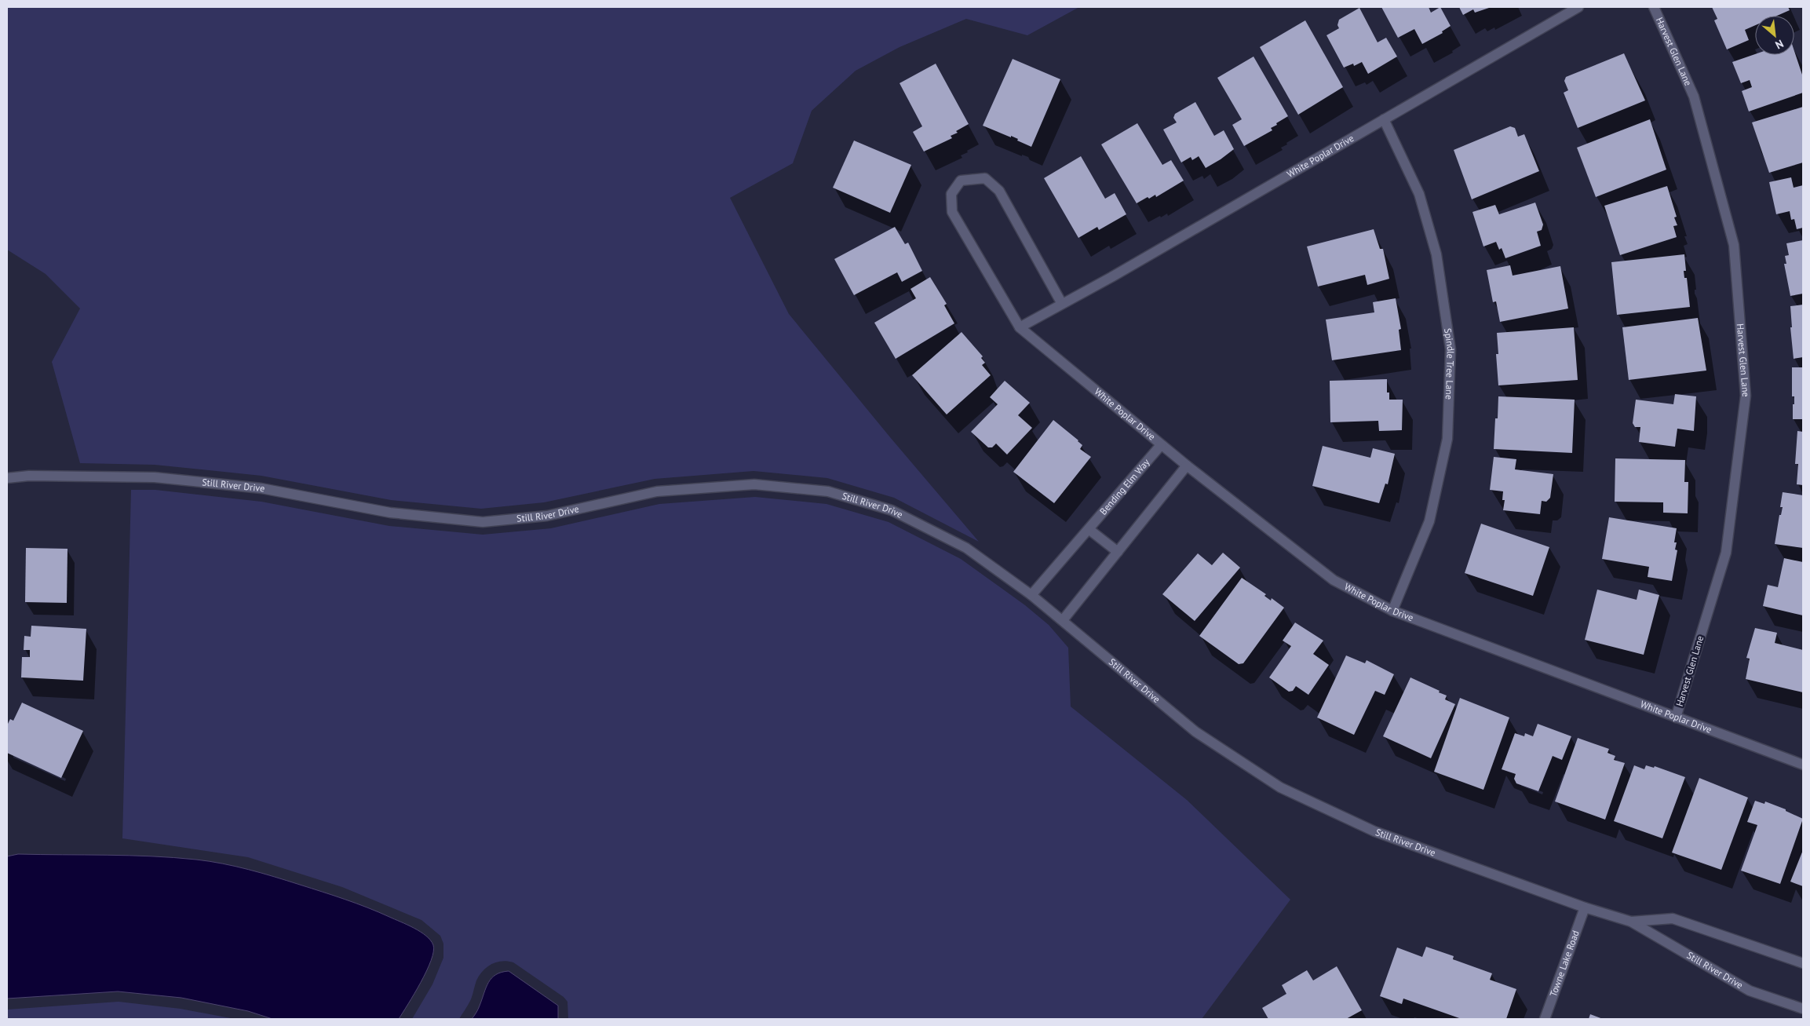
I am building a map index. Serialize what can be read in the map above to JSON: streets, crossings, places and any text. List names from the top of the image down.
{
  "streets": {
    "street": [
      "Harvest Glen Lane",
      "White Poplar Drive",
      "Spindle Tree Lane",
      "Still River Drive",
      "Bending Elm Way",
      "Towne Lake Road"
    ]
  },
  "crossings": [
    ["Harvest Glen Lane", "White Poplar Drive"],
    ["White Poplar Drive", "Spindle Tree Lane"],
    ["White Poplar Drive", "Bending Elm Way"],
    ["Still River Drive", "Bending Elm Way"],
    ["Still River Drive", "Towne Lake Road"]
  ],
  "north": "bottom right"
}
